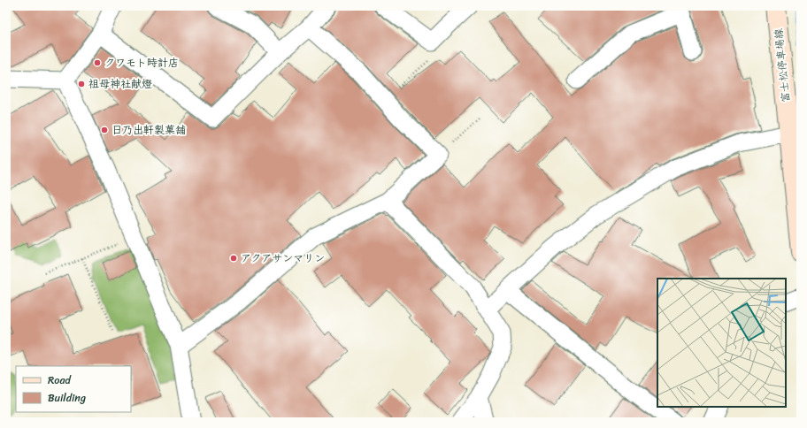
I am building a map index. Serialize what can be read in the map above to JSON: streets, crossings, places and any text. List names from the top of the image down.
{
  "streets": {
    "main road": ["富士松停車場線"]
  },
  "places": [
    "クワモト時計店",
    "祖母神社献燈",
    "日乃出軒製菓舗",
    "アクアサンマリン"
  ],
  "legend": ["Road", "Building"]
}
